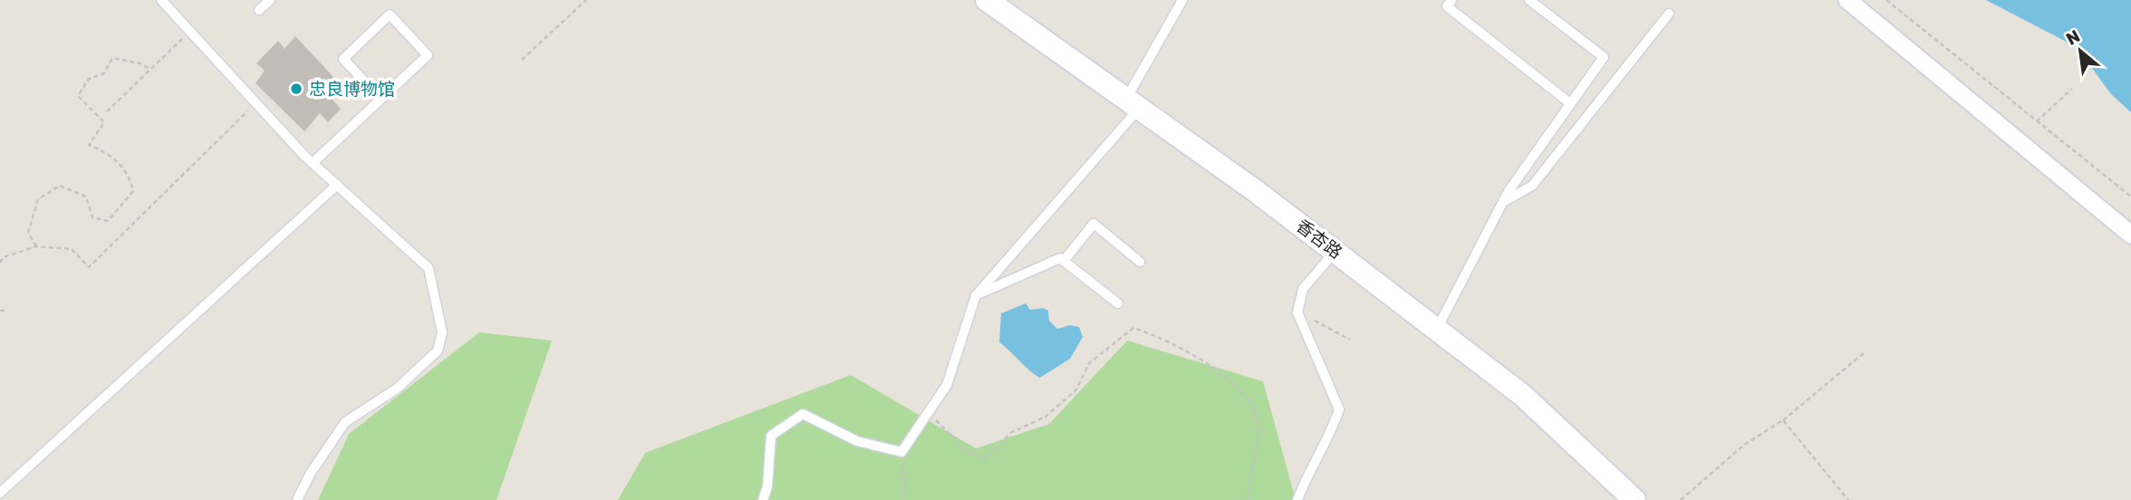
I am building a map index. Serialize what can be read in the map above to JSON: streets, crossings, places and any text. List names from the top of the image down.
{
  "streets": {
    "street": ["香杏路"]
  },
  "places": ["忠良博物馆"],
  "north": "top left"
}
